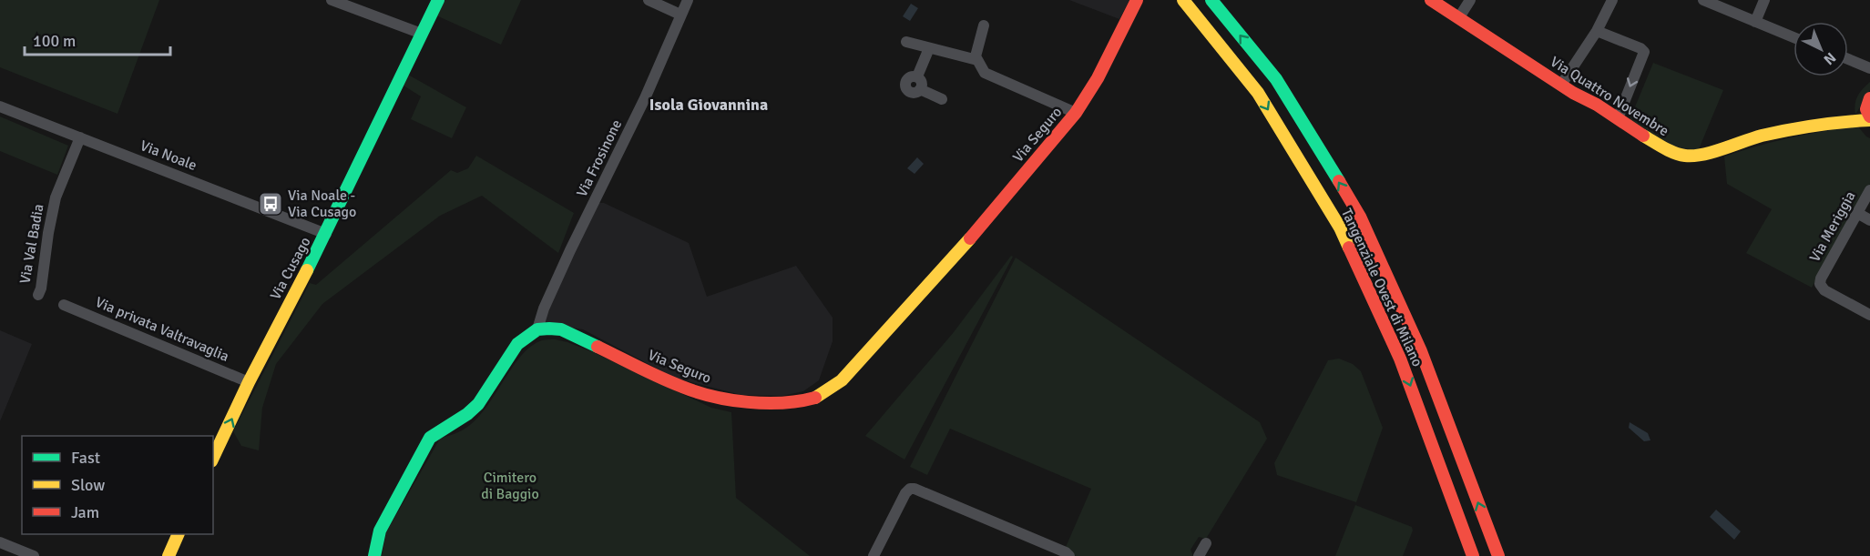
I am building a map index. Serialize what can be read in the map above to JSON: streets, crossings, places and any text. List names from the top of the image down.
{
  "streets": {
    "main road": [
      "Via Quattro Novembre",
      "Via Seguro",
      "Via Cusago",
      "Tangenziale Ovest di Milano"
    ],
    "street": [
      "Via Noale",
      "Via Frosinone",
      "Via Meriggia",
      "Via Val Badia",
      "Via privata Valtravaglia"
    ]
  },
  "crossings": [
    ["Via Seguro", "Via Frosinone"],
    ["Via Noale", "Via Val Badia"],
    ["Via Noale", "Via Cusago"],
    ["Via Cusago", "Via privata Valtravaglia"]
  ],
  "districts": ["Isola Giovannina"],
  "parks": ["Cimitero di Baggio"],
  "places": {
    "bus stop": ["Via Noale - Via Cusago"]
  },
  "legend": ["Fast", "Slow", "Jam"],
  "scale_bar": "100 m",
  "north": "bottom right"
}
